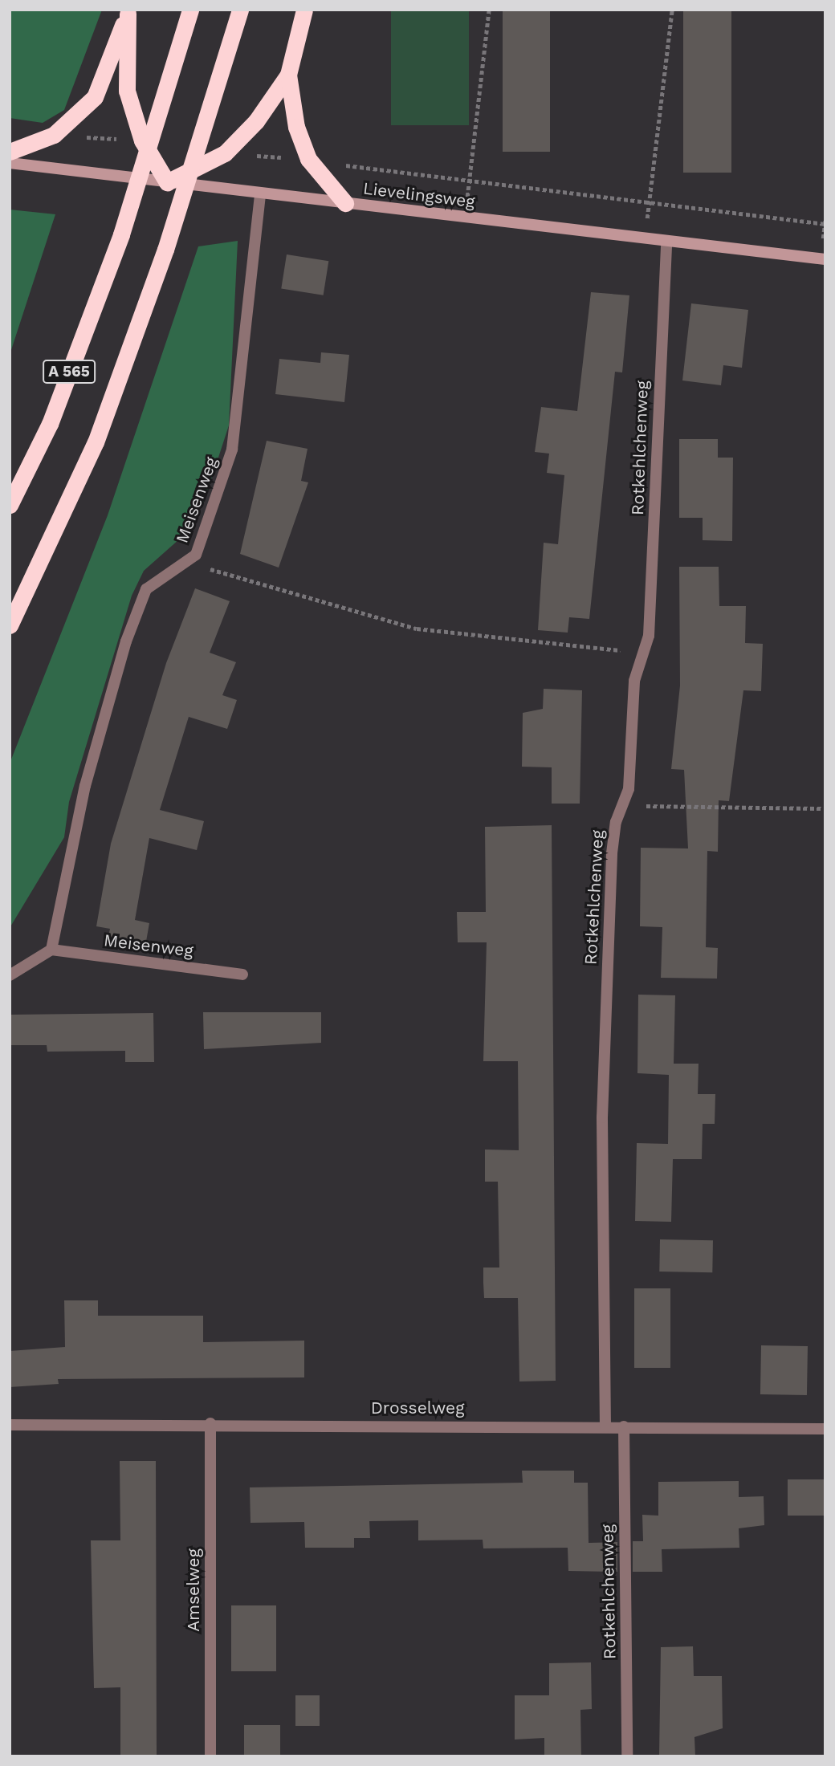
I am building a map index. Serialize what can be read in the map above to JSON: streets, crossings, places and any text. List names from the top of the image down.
{
  "streets": {
    "highway": ["A 565"],
    "street": [
      "Lievelingsweg",
      "Rotkehlchenweg",
      "Meisenweg",
      "Drosselweg",
      "Amselweg"
    ]
  },
  "crossings": [
    ["Lievelingsweg", "Rotkehlchenweg"],
    ["Lievelingsweg", "Meisenweg"],
    ["Rotkehlchenweg", "Drosselweg"],
    ["Drosselweg", "Amselweg"]
  ]
}
